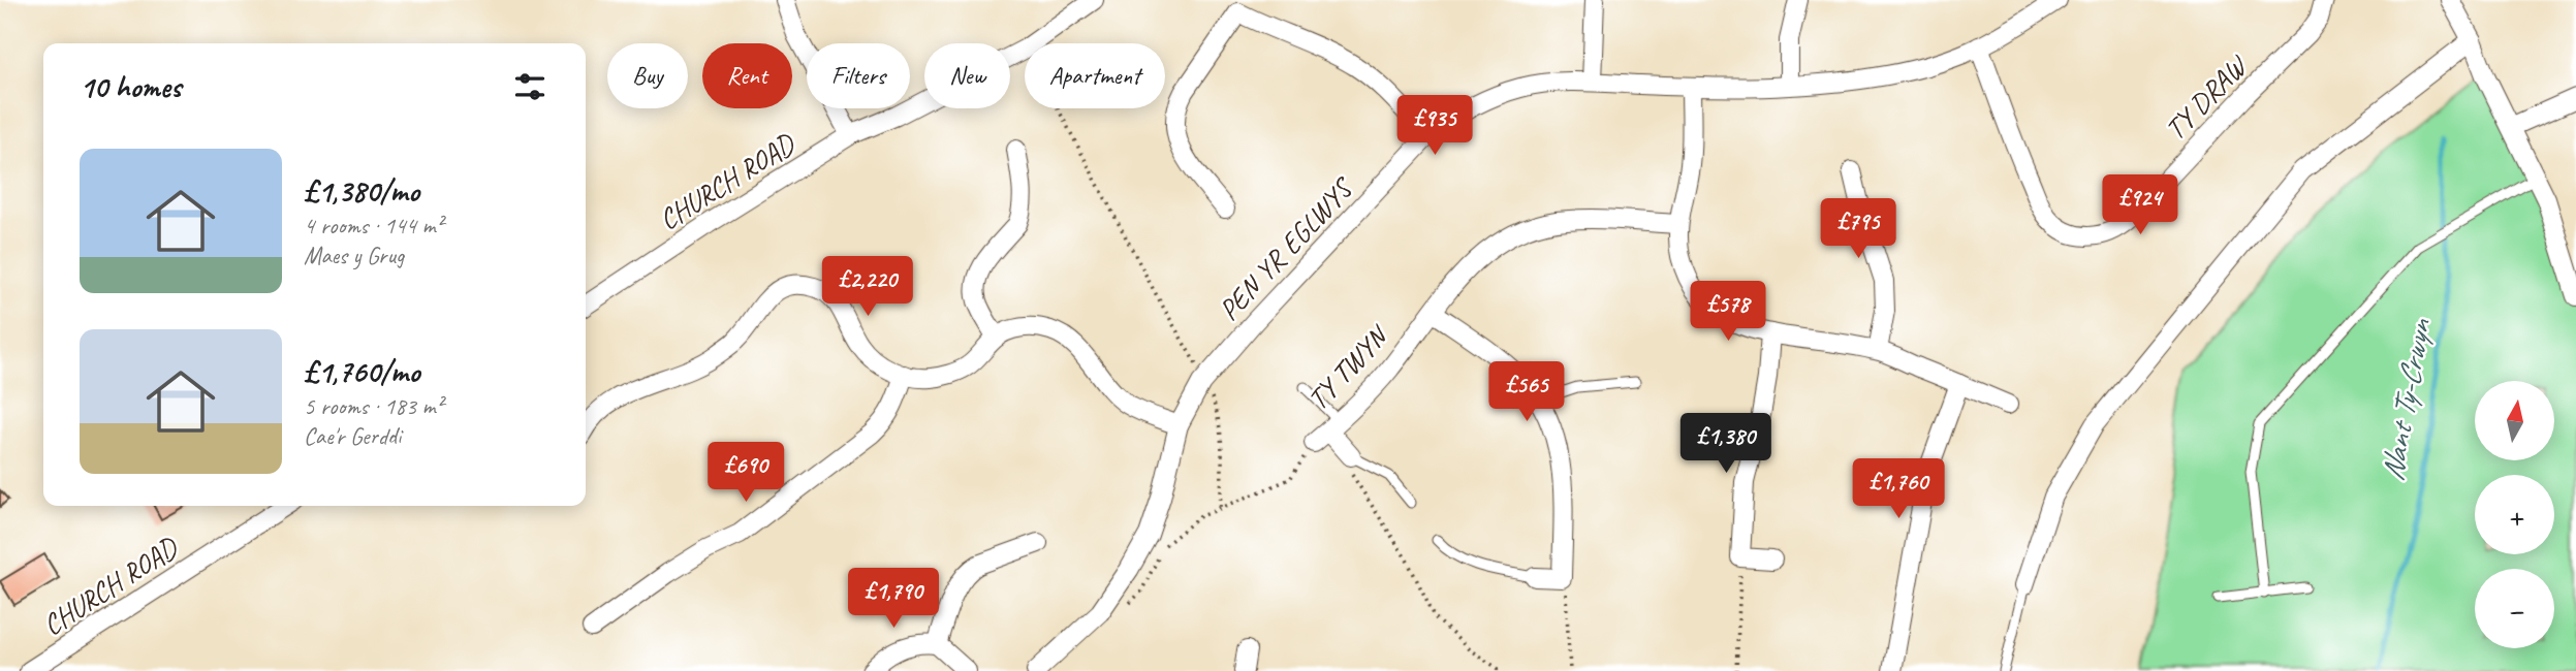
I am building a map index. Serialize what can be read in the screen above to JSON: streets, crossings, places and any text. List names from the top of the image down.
{
  "streets": {
    "street": [
      "TY DRAW",
      "CHURCH ROAD",
      "PEN YR EGLWYS",
      "TY TWYN"
    ]
  },
  "crossings": [
    ["TY DRAW", "PEN YR EGLWYS"]
  ],
  "water": ["Nant Ty-Crwyn"],
  "north": "top",
  "page": {
    "chip": [
      "Buy",
      "Rent",
      "Filters",
      "New",
      "Apartment"
    ],
    "heading": "10 homes",
    "price": [
      "£935",
      "£924",
      "£795",
      "£2,220",
      "£578",
      "£565",
      "£1,380",
      "£690",
      "£1,760",
      "£1,790"
    ],
    "list": [
      {
        "name": "£1,380/mo",
        "note": "4 rooms · 144 m² · Maes y Grug"
      },
      {
        "name": "£1,760/mo",
        "note": "5 rooms · 183 m² · Cae'r Gerddi"
      }
    ],
    "map_buttons": ["+", "−"]
  }
}
